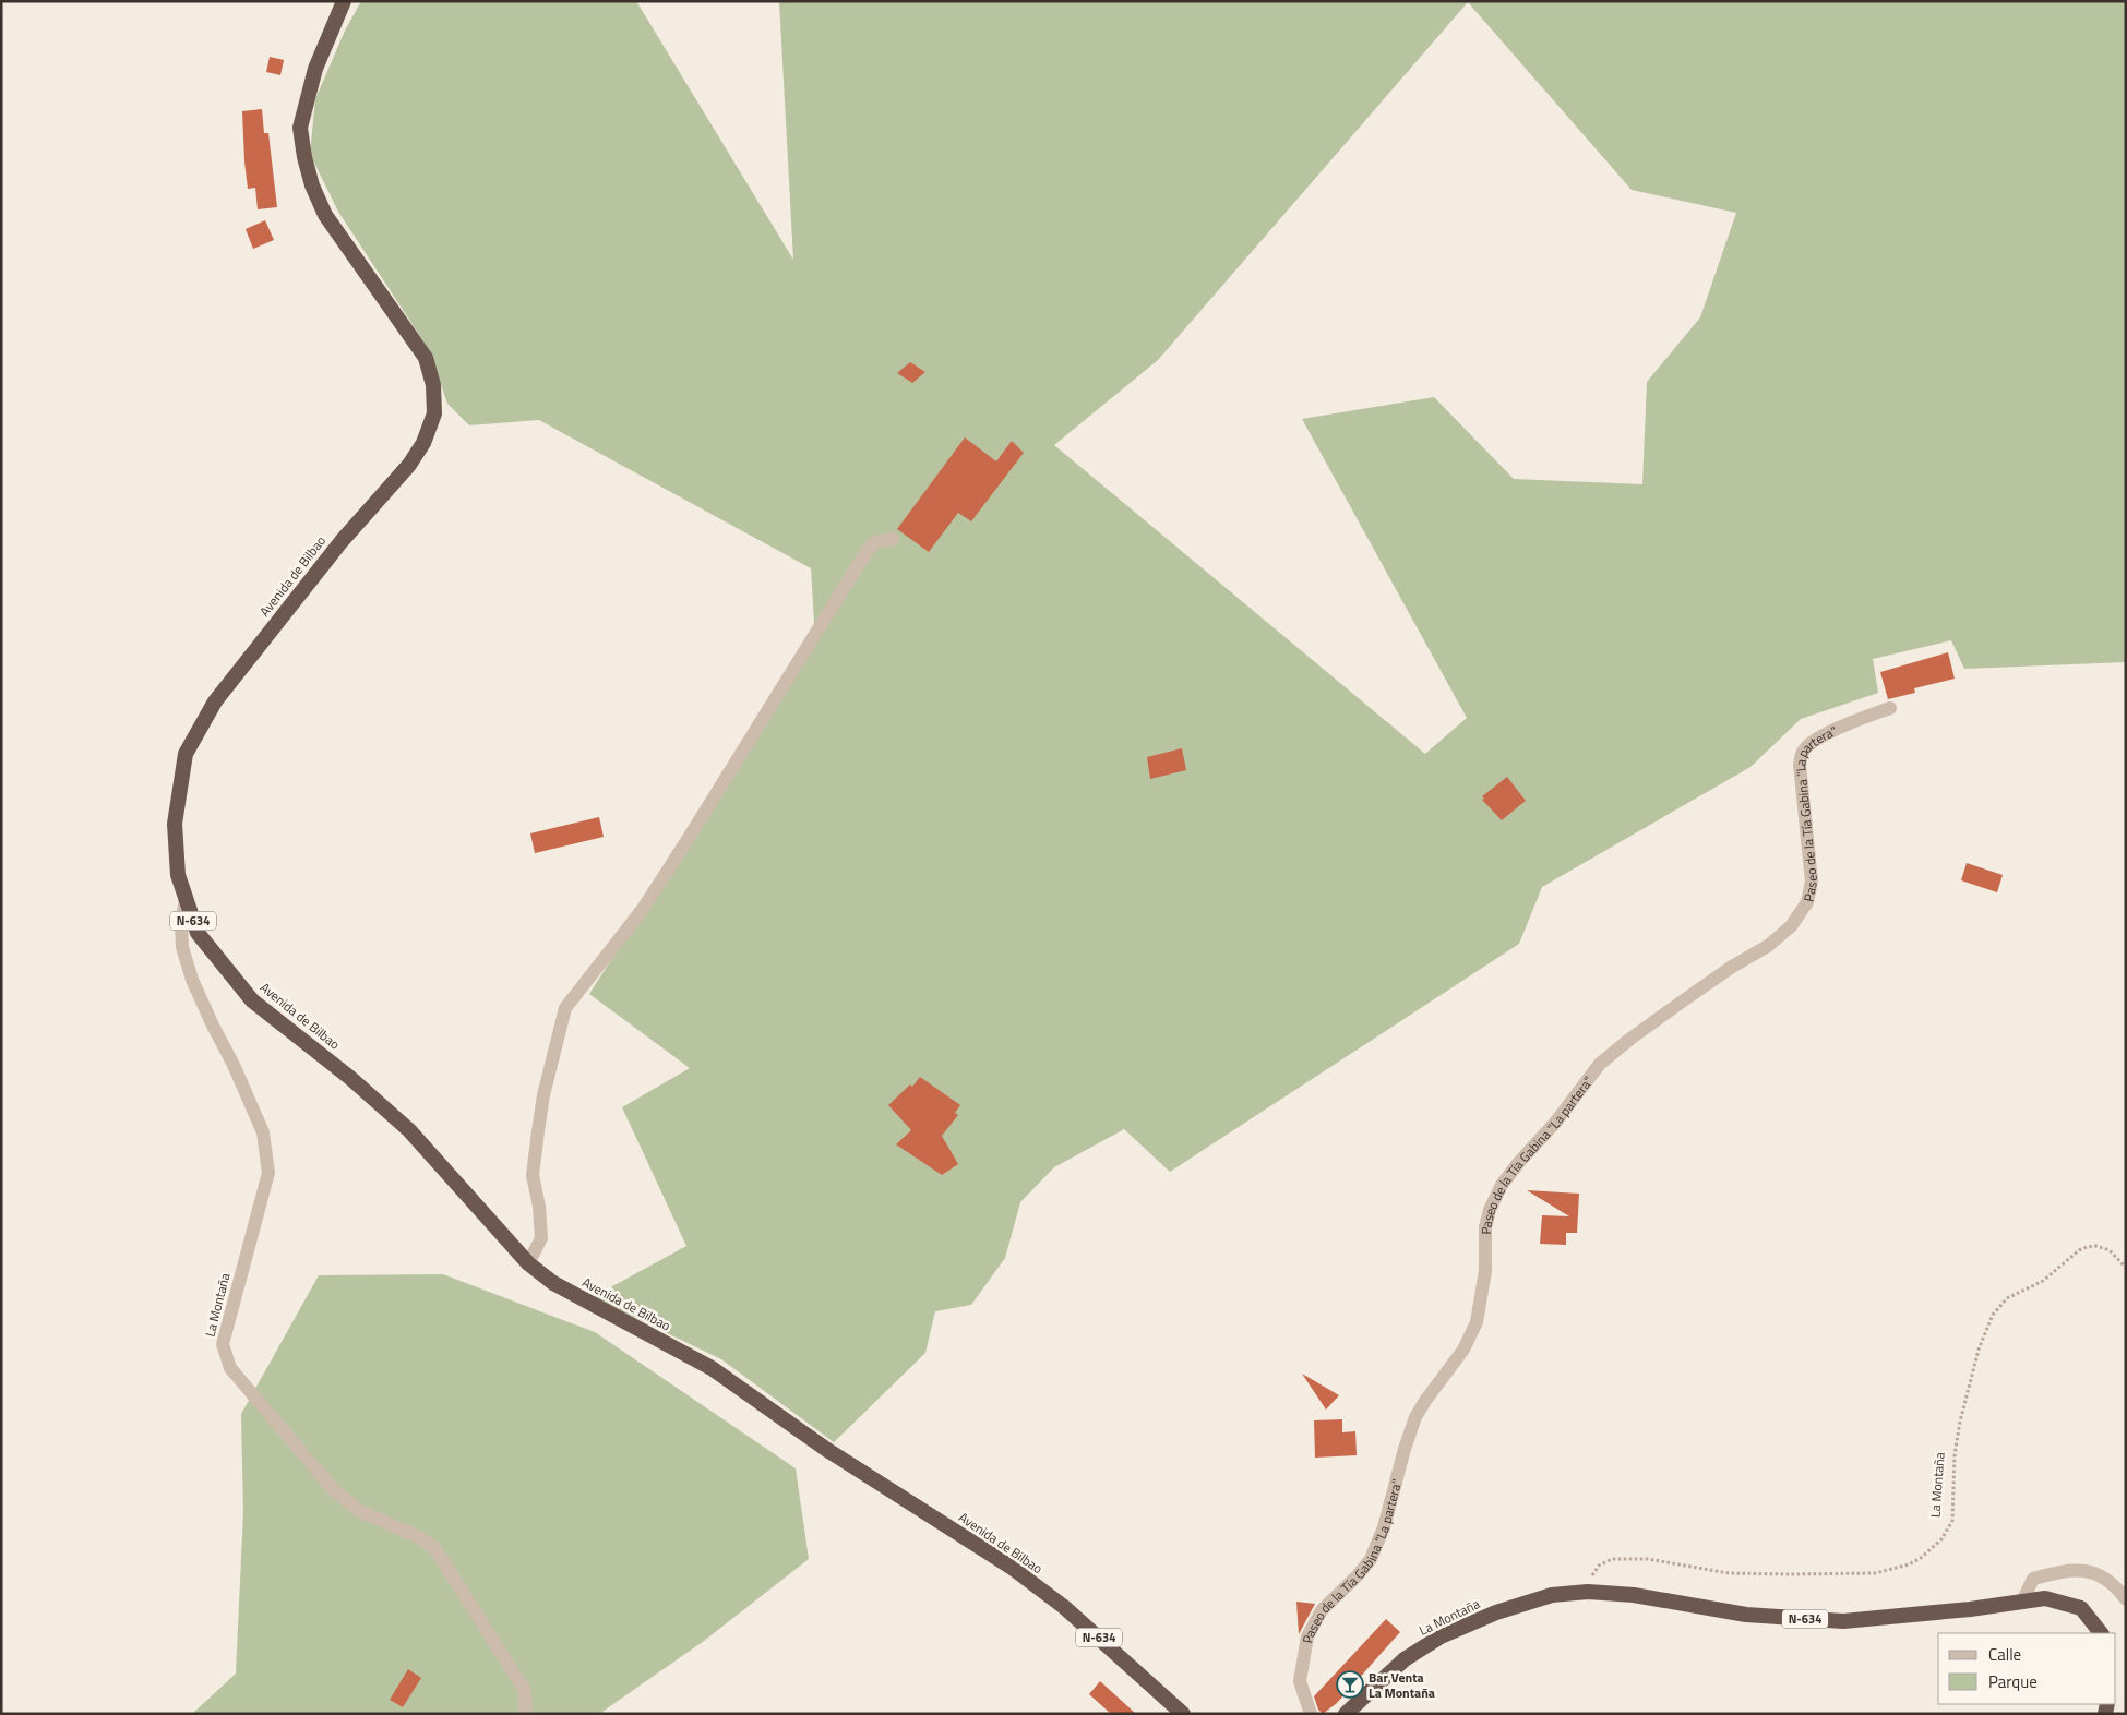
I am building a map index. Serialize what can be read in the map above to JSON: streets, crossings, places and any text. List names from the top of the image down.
{
  "streets": {
    "highway": ["Avenida de Bilbao", "N-634", "La Montaña"],
    "street": ["Paseo de la Tía Gabina \"La partera\""]
  },
  "crossings": [
    ["Avenida de Bilbao", "La Montaña"]
  ],
  "places": {
    "bar": ["Bar Venta La Montaña"]
  },
  "legend": ["Calle", "Parque"]
}
